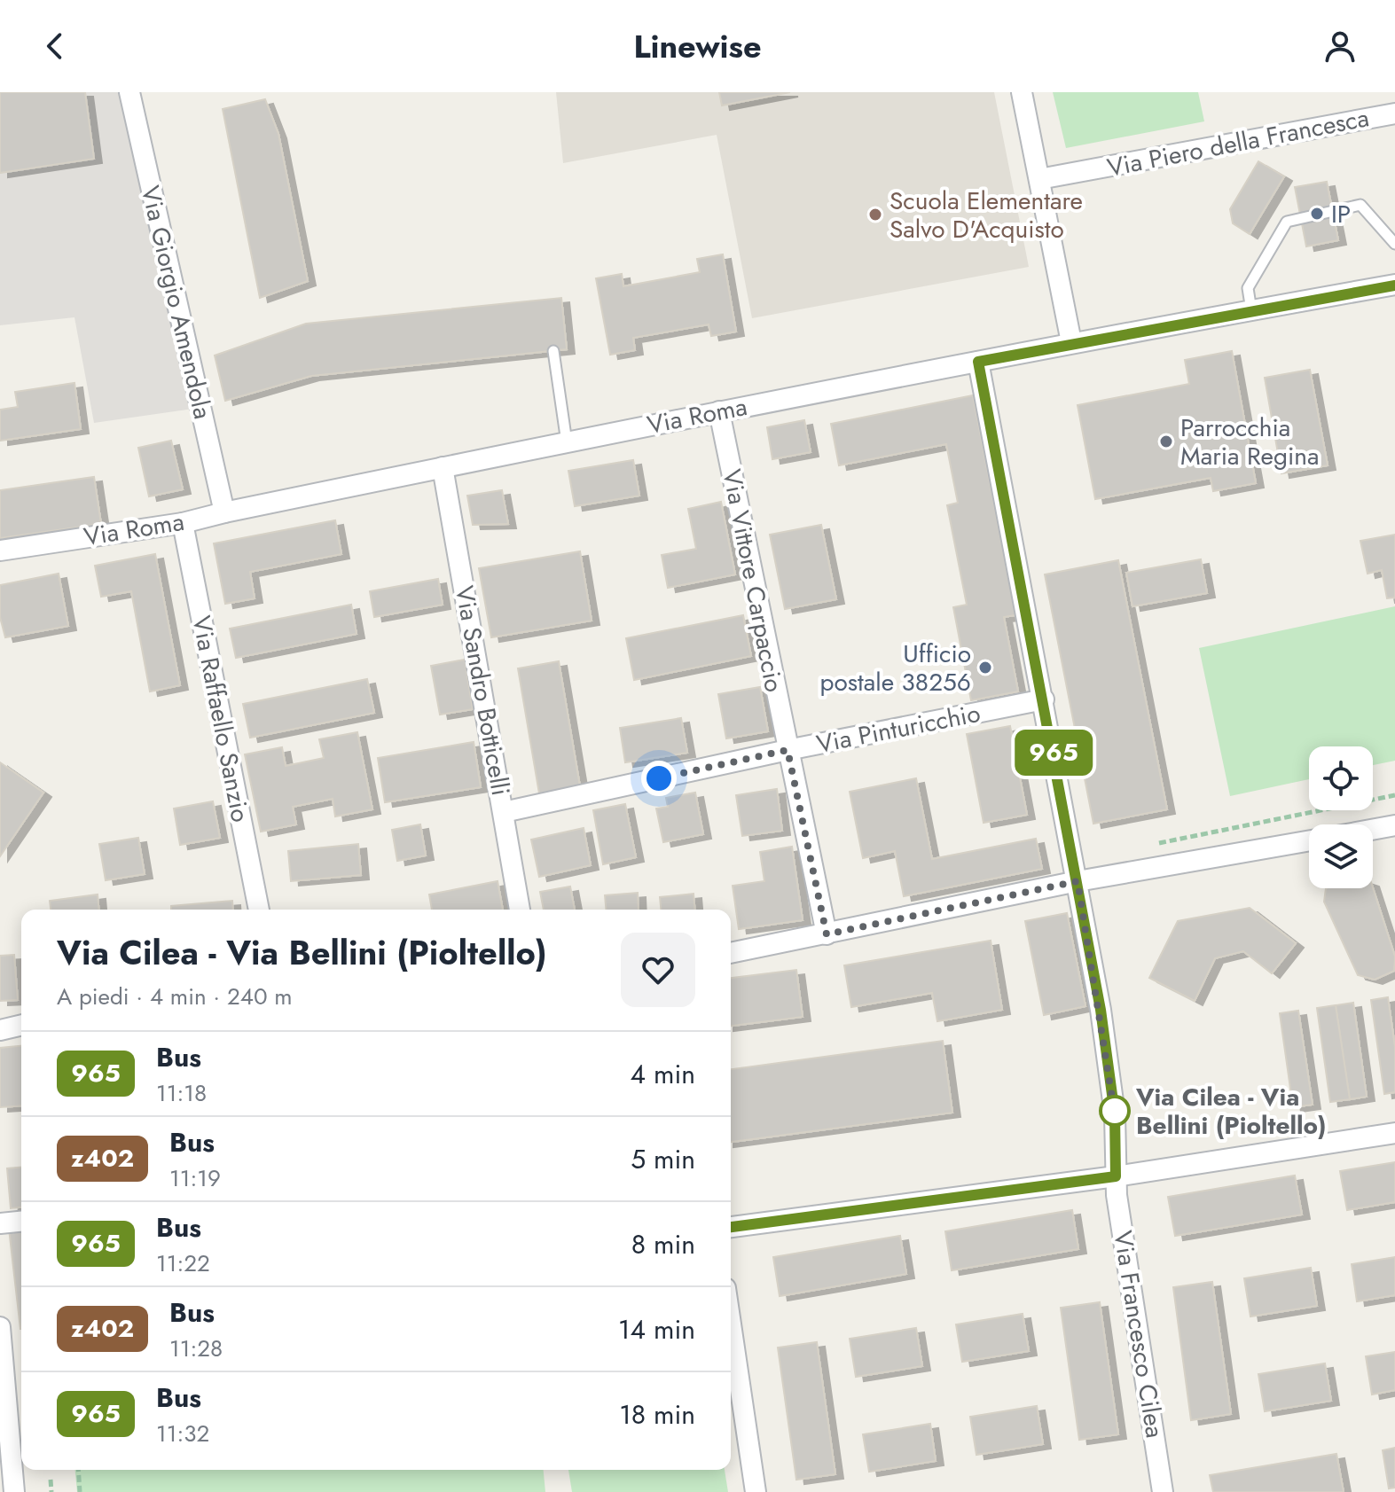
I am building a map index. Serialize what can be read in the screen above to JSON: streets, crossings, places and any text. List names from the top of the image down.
{
  "streets": {
    "street": [
      "Via Piero della Francesca",
      "Via Giorgio Amendola",
      "Via Roma",
      "Via Vittore Carpaccio",
      "Via Sandro Botticelli",
      "Via Raffaello Sanzio",
      "Via Pinturicchio",
      "Via Francesco Cilea"
    ]
  },
  "crossings": [
    ["Via Giorgio Amendola", "Via Roma"],
    ["Via Roma", "Via Vittore Carpaccio"],
    ["Via Roma", "Via Sandro Botticelli"],
    ["Via Roma", "Via Raffaello Sanzio"],
    ["Via Roma", "Via Francesco Cilea"],
    ["Via Vittore Carpaccio", "Via Pinturicchio"],
    ["Via Sandro Botticelli", "Via Pinturicchio"],
    ["Via Pinturicchio", "Via Francesco Cilea"]
  ],
  "places": [
    "IP",
    "Scuola Elementare Salvo D'Acquisto",
    "Parrocchia Maria Regina",
    "Ufficio postale 38256",
    "Via Cilea - Via Bellini (Pioltello)"
  ],
  "lines": ["bus line 965"],
  "page": {
    "header": "Linewise",
    "on_map": "965",
    "heading": ["Via Cilea - Via Bellini (Pioltello)", "A piedi · 4 min · 240 m"],
    "list": [
      {
        "mark": "965",
        "name": "Bus",
        "note": "11:18",
        "value": "4 min"
      },
      {
        "mark": "z402",
        "name": "Bus",
        "note": "11:19",
        "value": "5 min"
      },
      {
        "mark": "965",
        "name": "Bus",
        "note": "11:22",
        "value": "8 min"
      },
      {
        "mark": "z402",
        "name": "Bus",
        "note": "11:28",
        "value": "14 min"
      },
      {
        "mark": "965",
        "name": "Bus",
        "note": "11:32",
        "value": "18 min"
      }
    ]
  }
}
